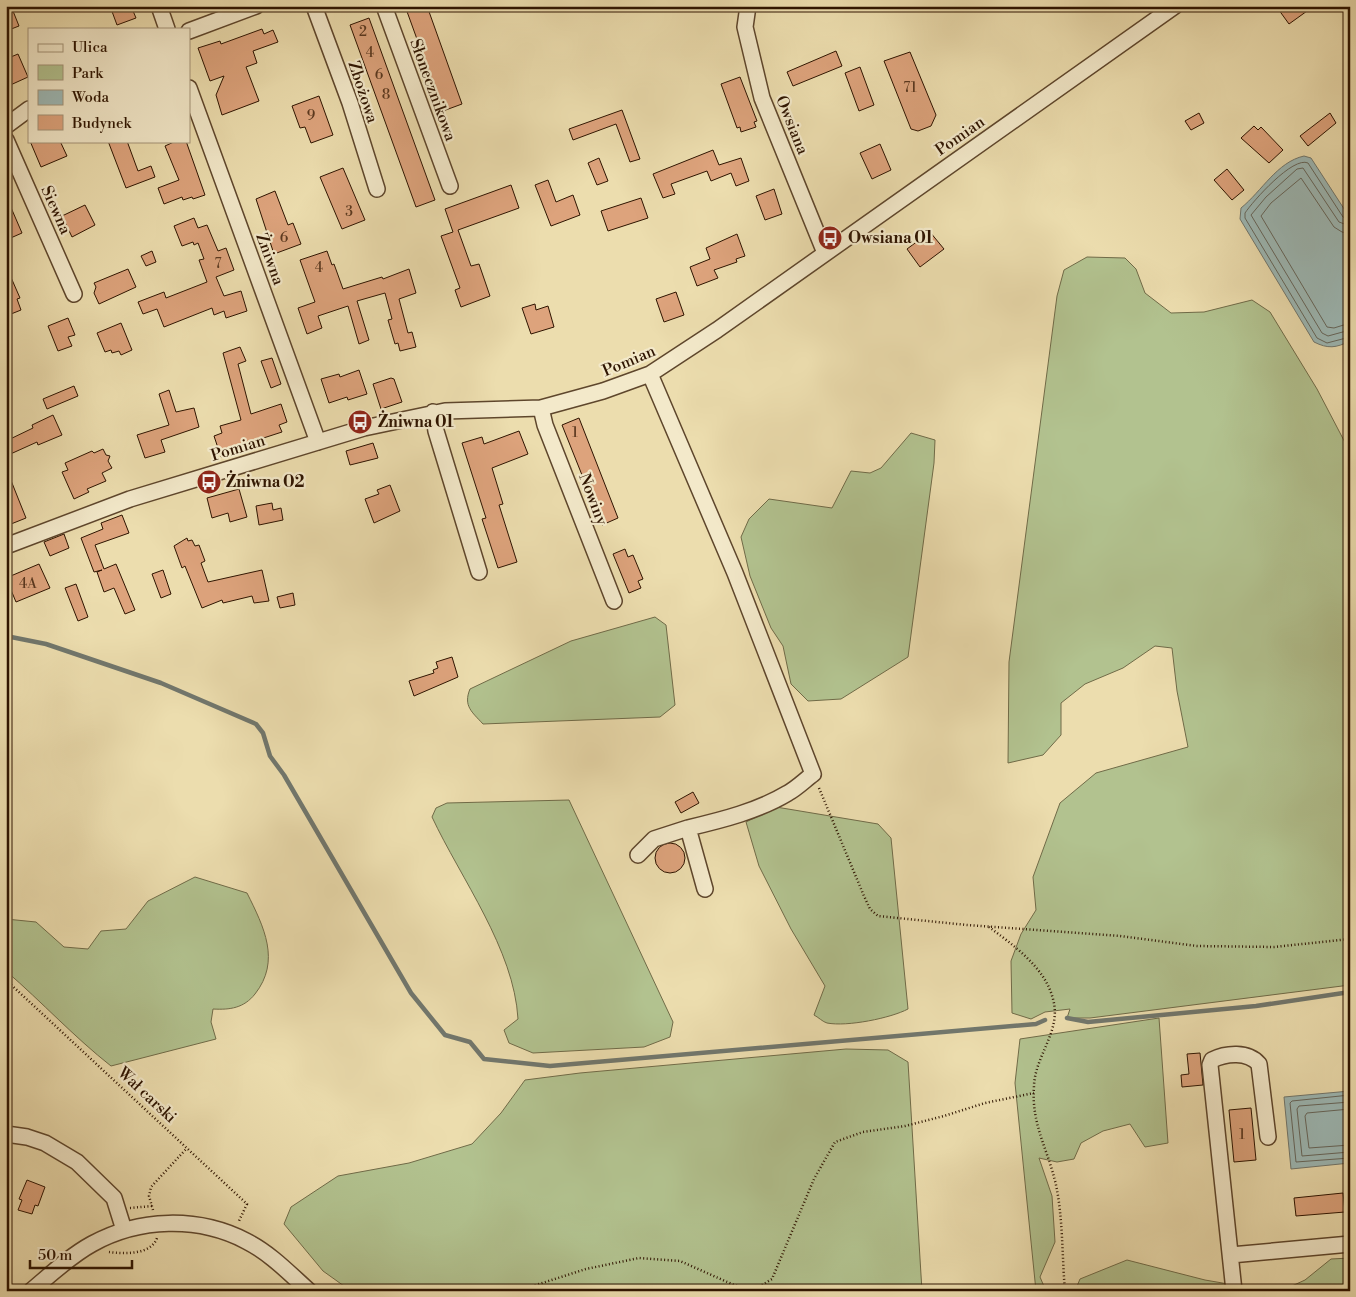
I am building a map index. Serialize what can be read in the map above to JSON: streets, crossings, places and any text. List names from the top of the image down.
{
  "streets": {
    "street": [
      "Słonecznikowa",
      "Zbożowa",
      "Owsiana",
      "Pomian",
      "Siewna",
      "Żniwna",
      "Nowiny"
    ],
    "path": ["Wał carski"]
  },
  "crossings": [
    ["Owsiana", "Pomian"],
    ["Pomian", "Żniwna"],
    ["Pomian", "Nowiny"]
  ],
  "places": {
    "bus stop": ["Owsiana 01", "Żniwna 01", "Żniwna 02"]
  },
  "house_numbers": [
    "2",
    "4",
    "6",
    "71",
    "8",
    "9",
    "3",
    "6",
    "7",
    "4",
    "1",
    "4A",
    "1"
  ],
  "legend": [
    "Ulica",
    "Park",
    "Woda",
    "Budynek"
  ],
  "scale_bar": "50 m"
}
